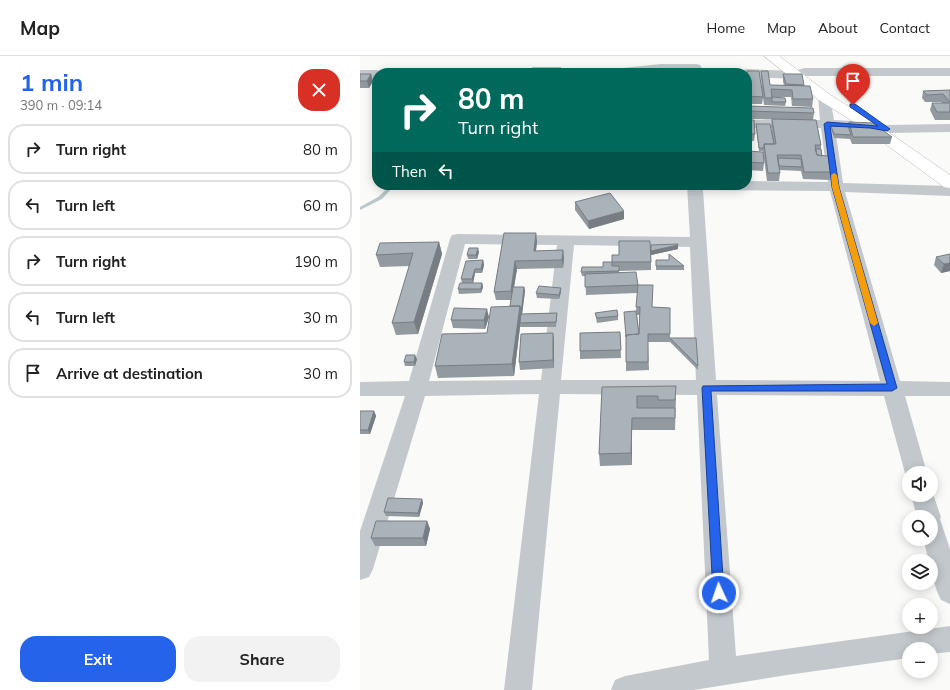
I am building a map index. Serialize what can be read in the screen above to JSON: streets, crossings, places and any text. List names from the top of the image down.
{
  "page": {
    "header": "Map",
    "nav": [
      "Home",
      "Map",
      "About",
      "Contact"
    ],
    "heading": ["1 min", "390 m · 09:14"],
    "turn": ["80 m", "Turn right"],
    "list": [
      {
        "name": "Turn right",
        "value": "80 m"
      },
      {
        "name": "Turn left",
        "value": "60 m"
      },
      {
        "name": "Turn right",
        "value": "190 m"
      },
      {
        "name": "Turn left",
        "value": "30 m"
      },
      {
        "name": "Arrive at destination",
        "value": "30 m"
      }
    ],
    "then": "Then",
    "map_buttons": ["+", "−"],
    "buttons": ["Exit", "Share"]
  }
}
